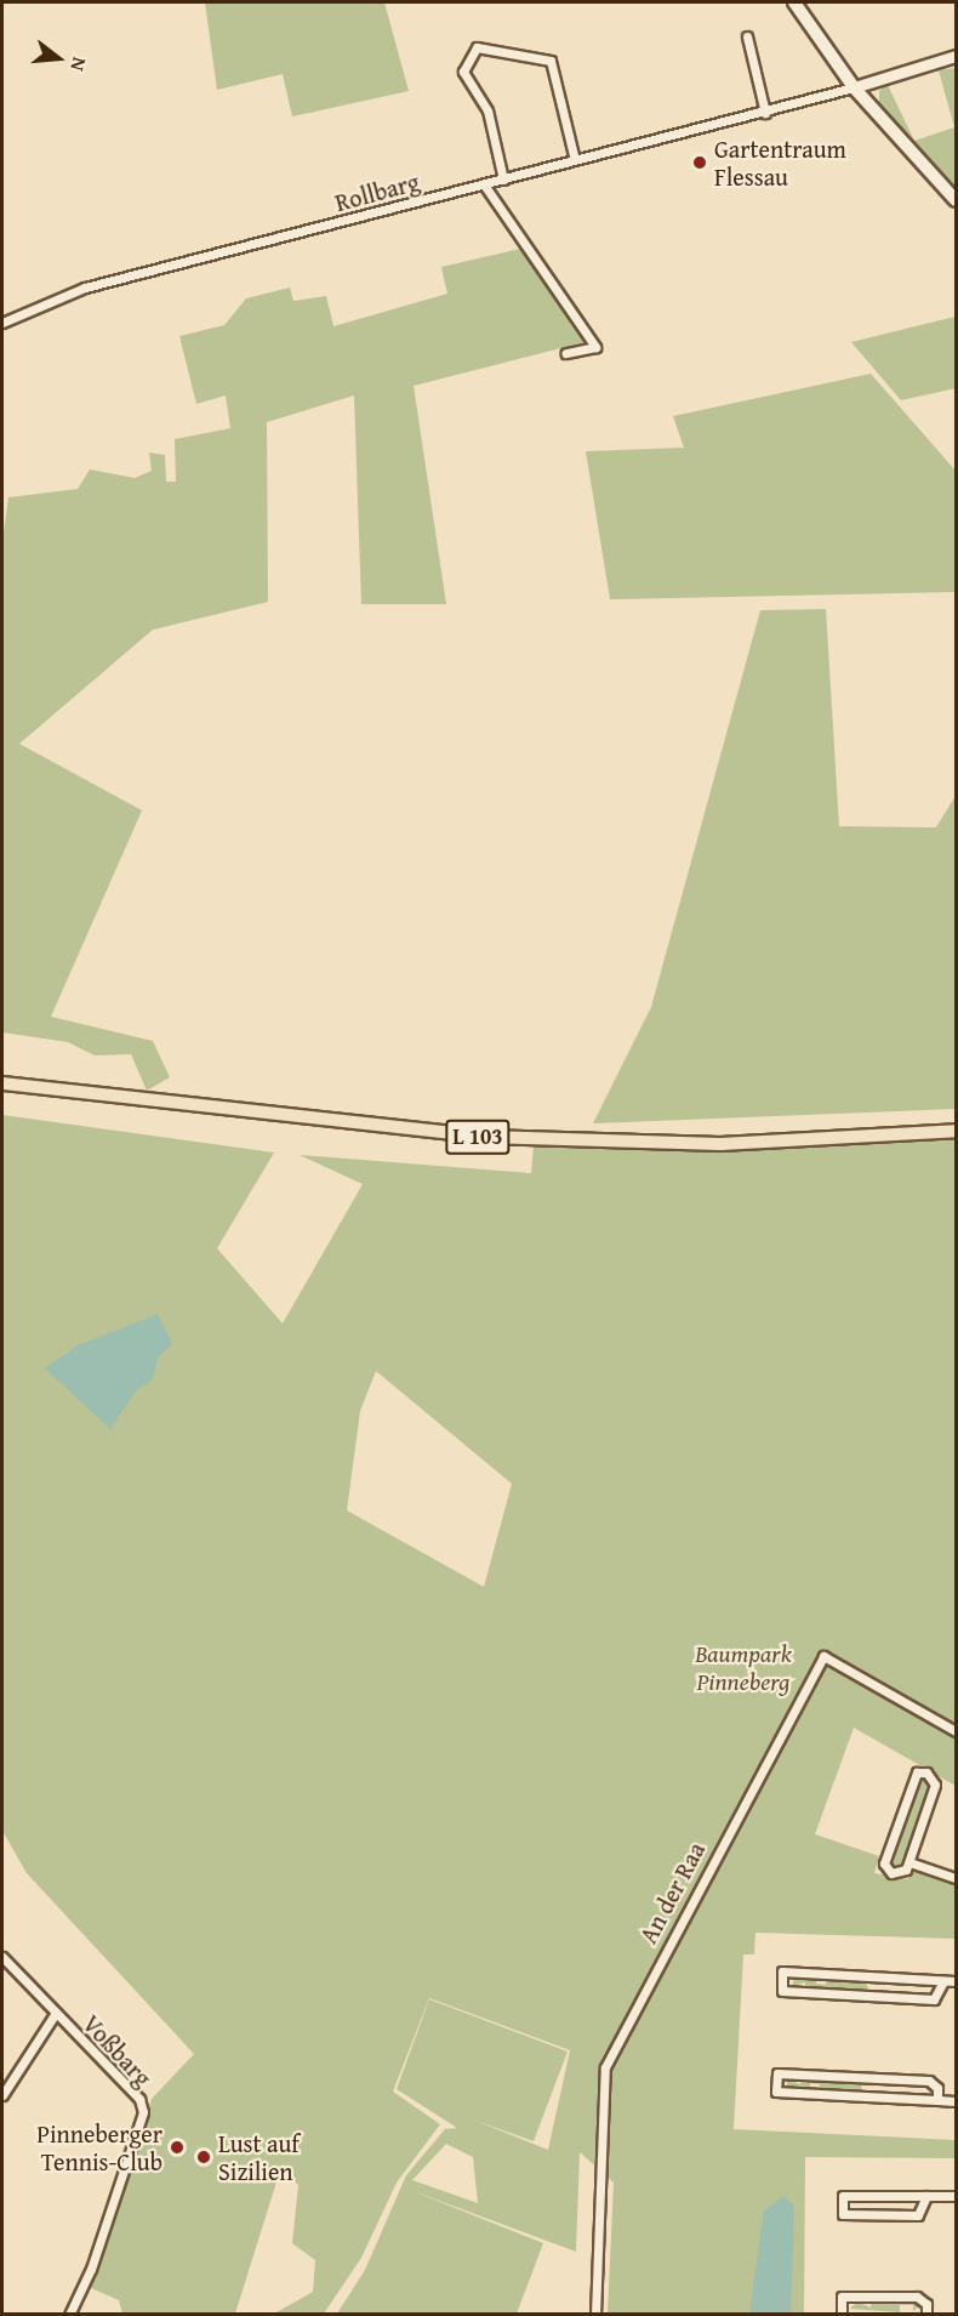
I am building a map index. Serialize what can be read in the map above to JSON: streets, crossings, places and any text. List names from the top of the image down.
{
  "streets": {
    "main road": ["L 103"],
    "street": ["Rollbarg", "An der Raa", "Voßbarg"]
  },
  "parks": ["Baumpark Pinneberg"],
  "places": ["Gartentraum Flessau", "Pinneberger Tennis-Club", "Lust auf Sizilien"],
  "north": "right"
}
